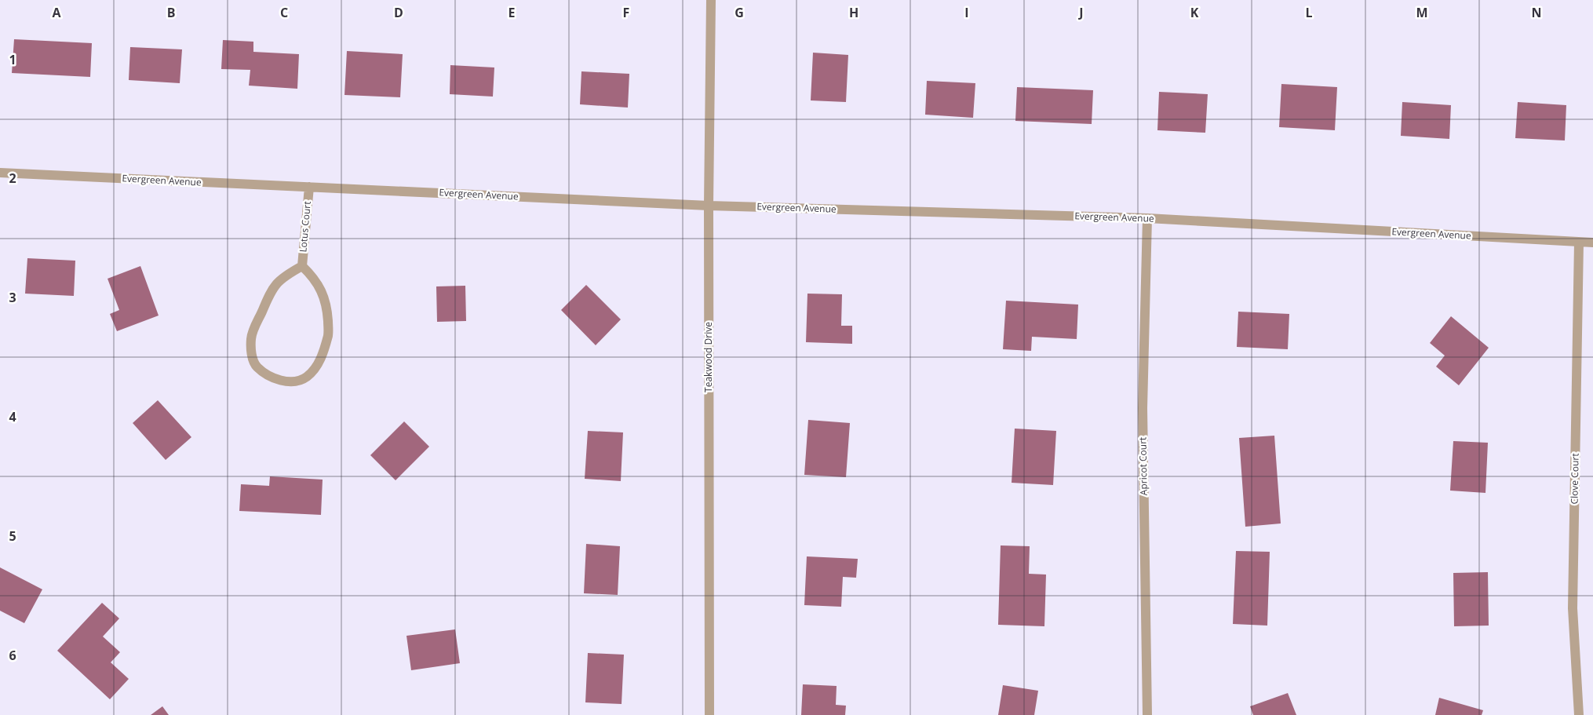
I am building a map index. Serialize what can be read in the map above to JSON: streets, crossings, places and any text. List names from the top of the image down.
{
  "streets": {
    "street": [
      "Evergreen Avenue",
      "Lotus Court",
      "Teakwood Drive",
      "Apricot Court",
      "Clove Court"
    ]
  },
  "crossings": [
    ["Evergreen Avenue", "Lotus Court"],
    ["Evergreen Avenue", "Teakwood Drive"],
    ["Evergreen Avenue", "Apricot Court"],
    ["Evergreen Avenue", "Clove Court"]
  ],
  "grid": {
    "columns": [
      "A",
      "B",
      "C",
      "D",
      "E",
      "F",
      "G",
      "H",
      "I",
      "J",
      "K",
      "L",
      "M",
      "N"
    ],
    "rows": [
      "1",
      "2",
      "3",
      "4",
      "5",
      "6"
    ]
  }
}
